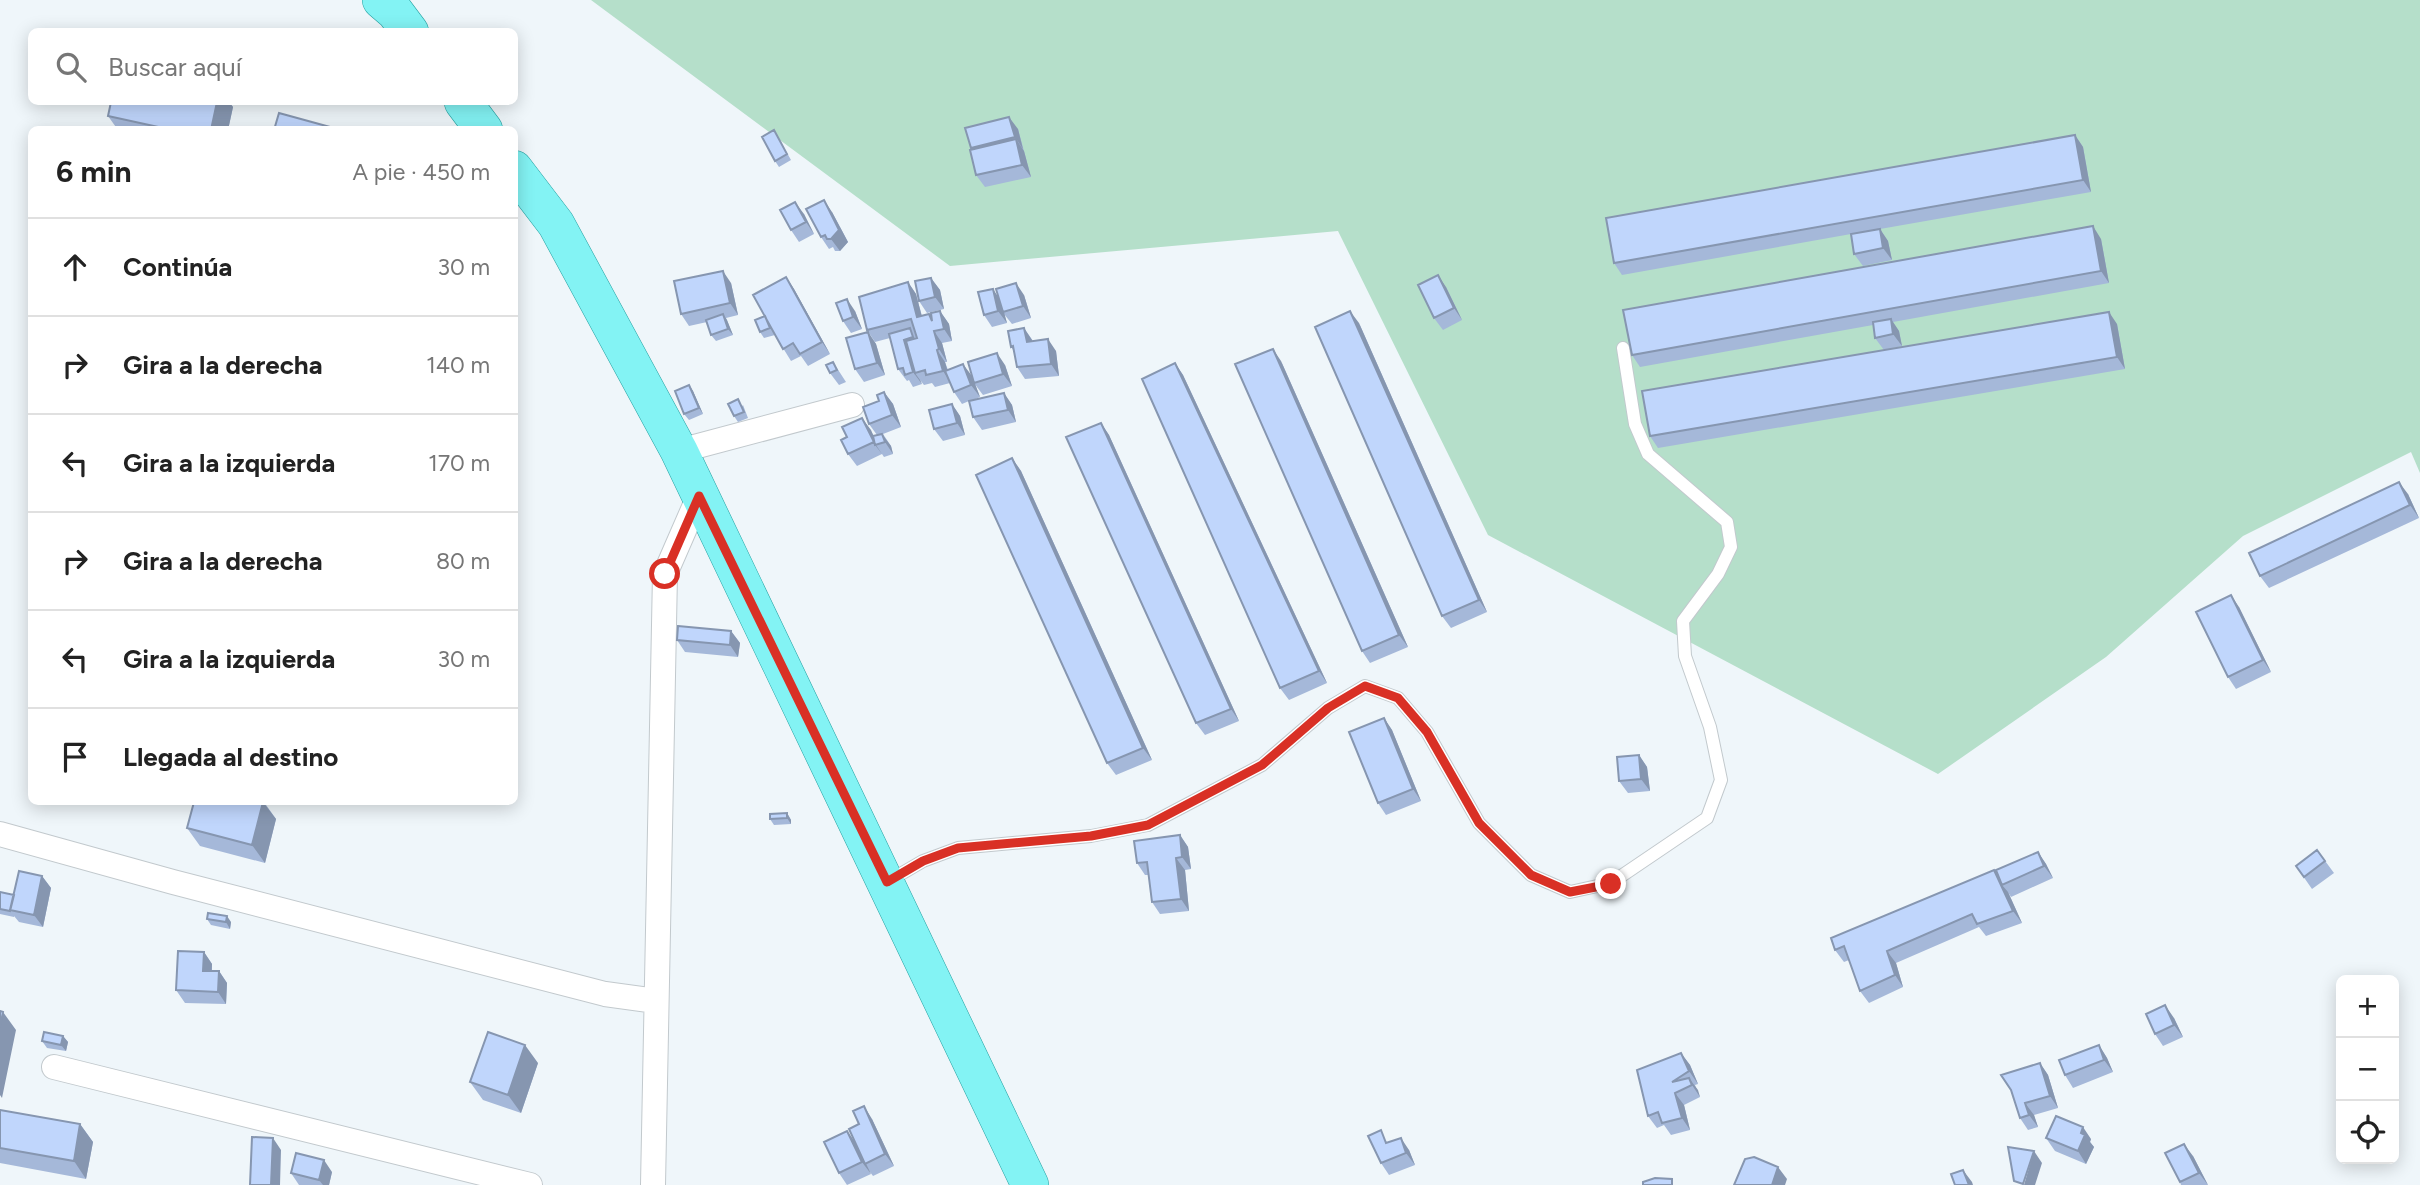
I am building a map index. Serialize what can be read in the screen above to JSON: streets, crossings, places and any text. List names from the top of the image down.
{
  "page": {
    "search": "Buscar aquí",
    "heading": ["6 min", "A pie · 450 m"],
    "list": [
      ["Continúa", "30 m"],
      ["Gira a la derecha", "140 m"],
      ["Gira a la izquierda", "170 m"],
      ["Gira a la derecha", "80 m"],
      ["Gira a la izquierda", "30 m"],
      "Llegada al destino"
    ],
    "map_buttons": ["+", "−"]
  }
}
